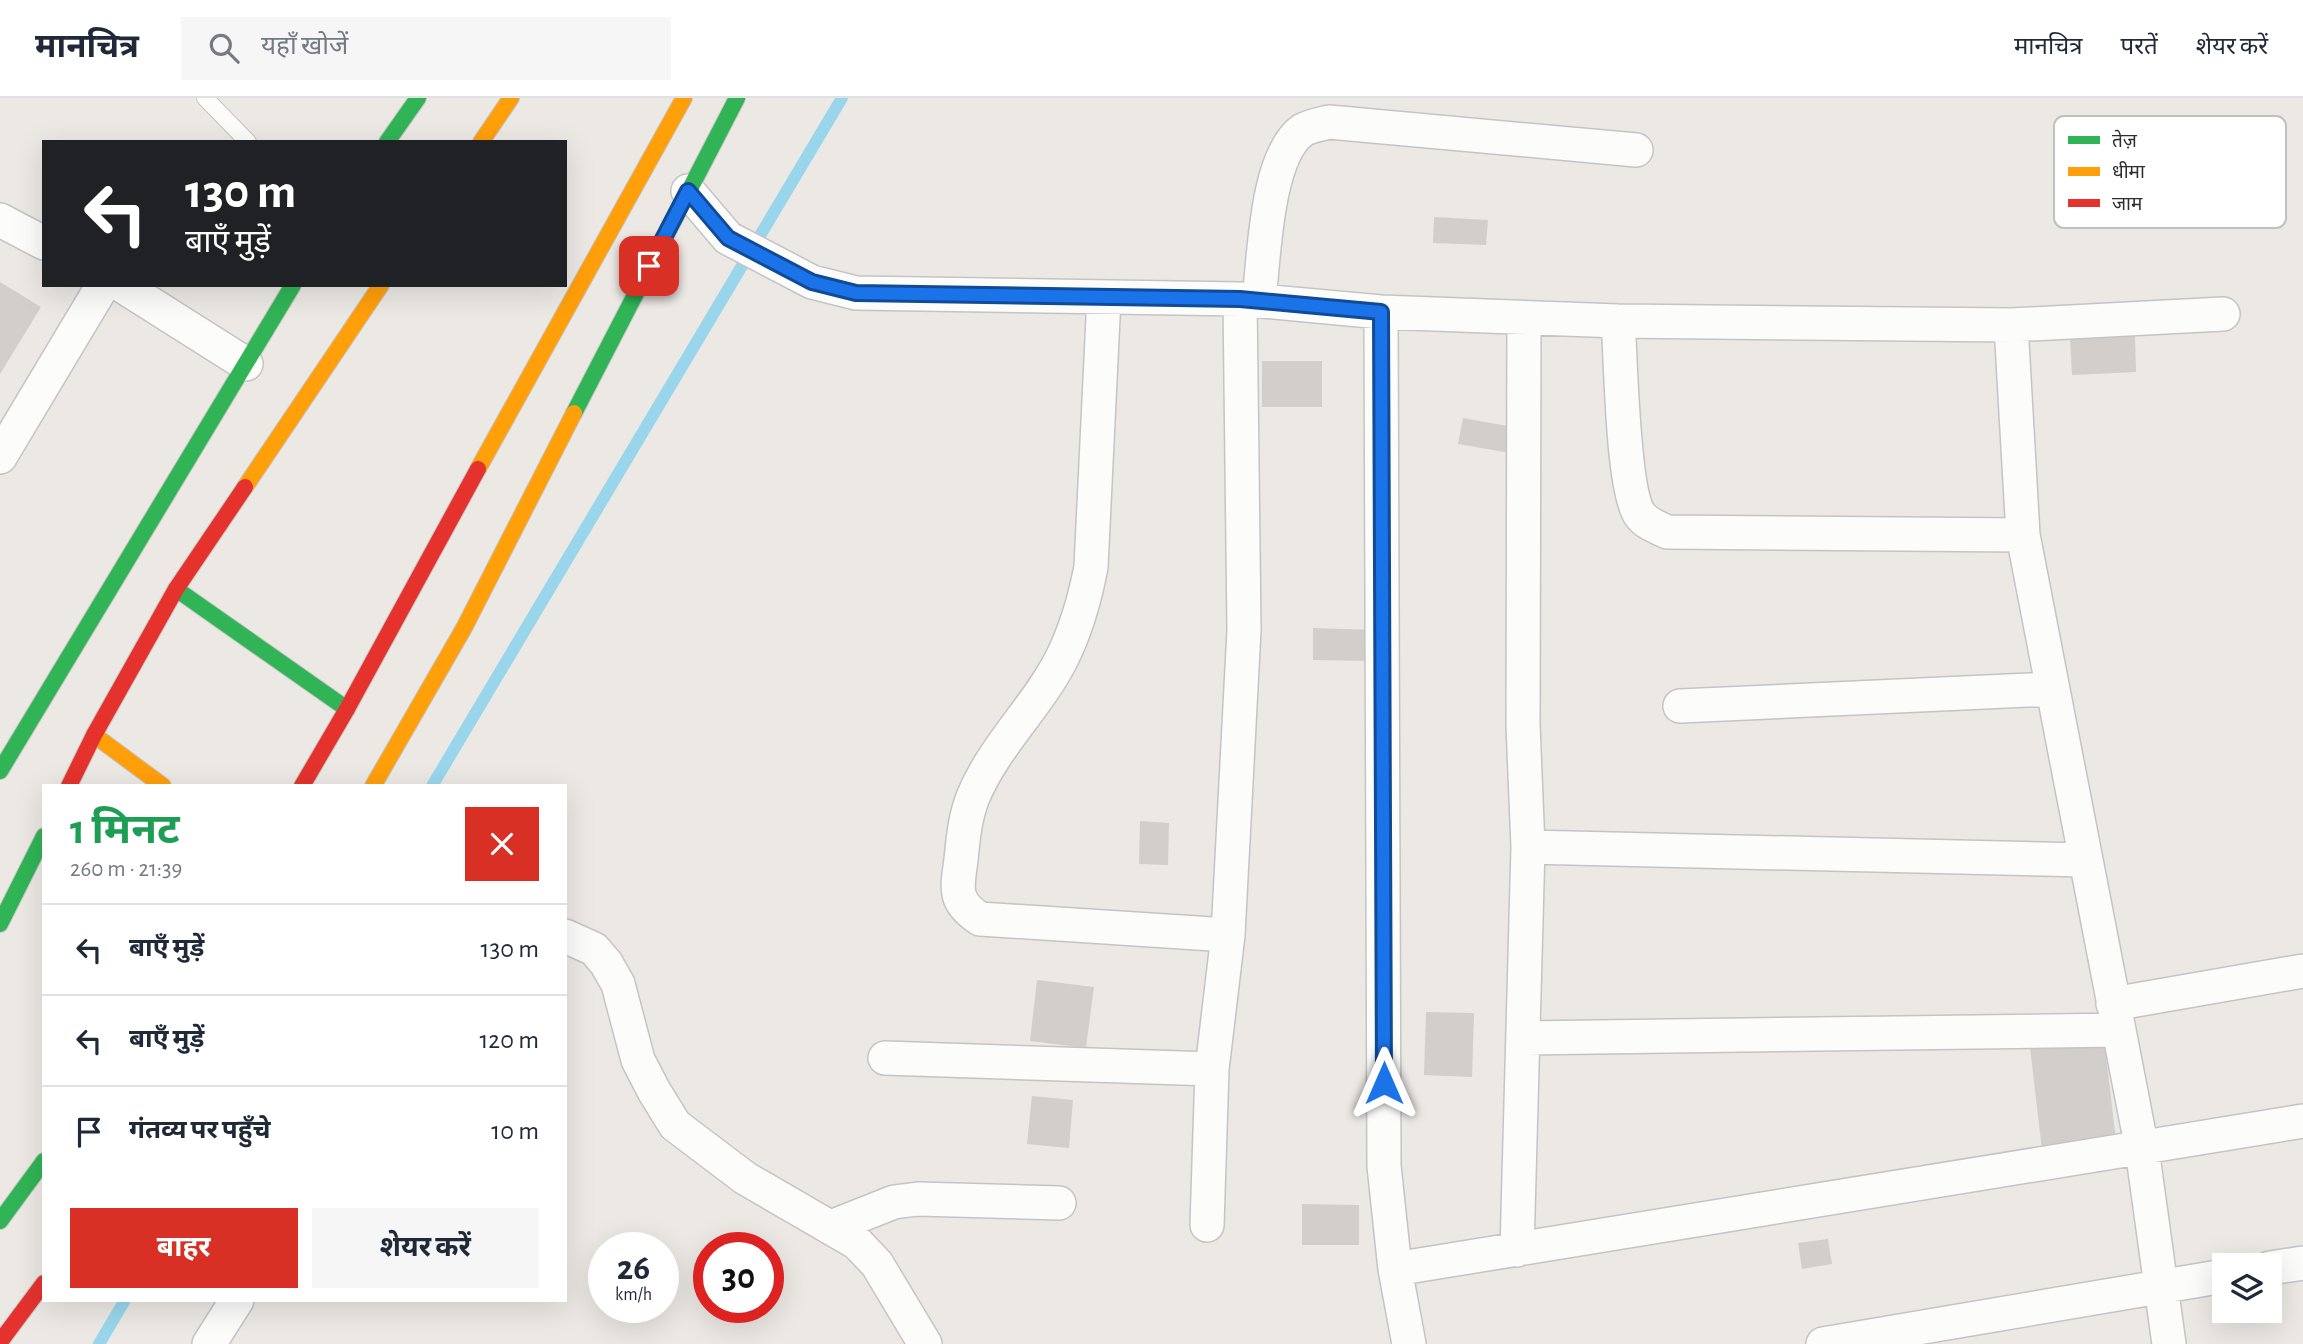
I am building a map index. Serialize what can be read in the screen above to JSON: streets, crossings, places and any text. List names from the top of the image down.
{
  "legend": ["तेज़", "धीमा", "जाम"],
  "page": {
    "header": "मानचित्र",
    "search": "यहाँ खोजें",
    "nav": ["मानचित्र", "परतें", "शेयर करें"],
    "turn": ["130 m", "बाएँ मुड़ें"],
    "heading": ["1 मिनट", "260 m · 21:39"],
    "list": [
      {
        "name": "बाएँ मुड़ें",
        "value": "130 m"
      },
      {
        "name": "बाएँ मुड़ें",
        "value": "120 m"
      },
      {
        "name": "गंतव्य पर पहुँचे",
        "value": "10 m"
      }
    ],
    "buttons": ["बाहर", "शेयर करें"],
    "speed": "26 km/h",
    "limit": "30"
  }
}
